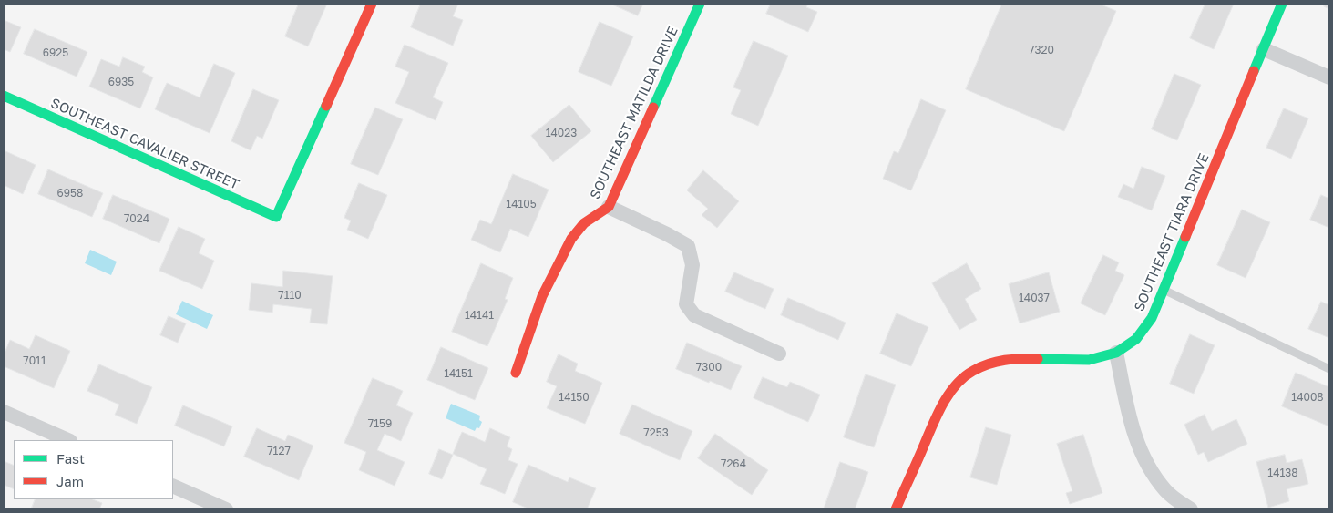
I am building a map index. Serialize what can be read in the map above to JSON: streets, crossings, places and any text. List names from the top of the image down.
{
  "streets": {
    "street": ["SOUTHEAST MATILDA DRIVE", "SOUTHEAST CAVALIER STREET", "SOUTHEAST TIARA DRIVE"]
  },
  "house_numbers": [
    "7320",
    "6925",
    "6935",
    "14023",
    "6958",
    "14105",
    "7024",
    "7110",
    "14037",
    "14141",
    "7011",
    "7300",
    "14151",
    "14150",
    "14008",
    "7159",
    "7253",
    "7127",
    "7264",
    "14138"
  ],
  "legend": ["Fast", "Jam"]
}
